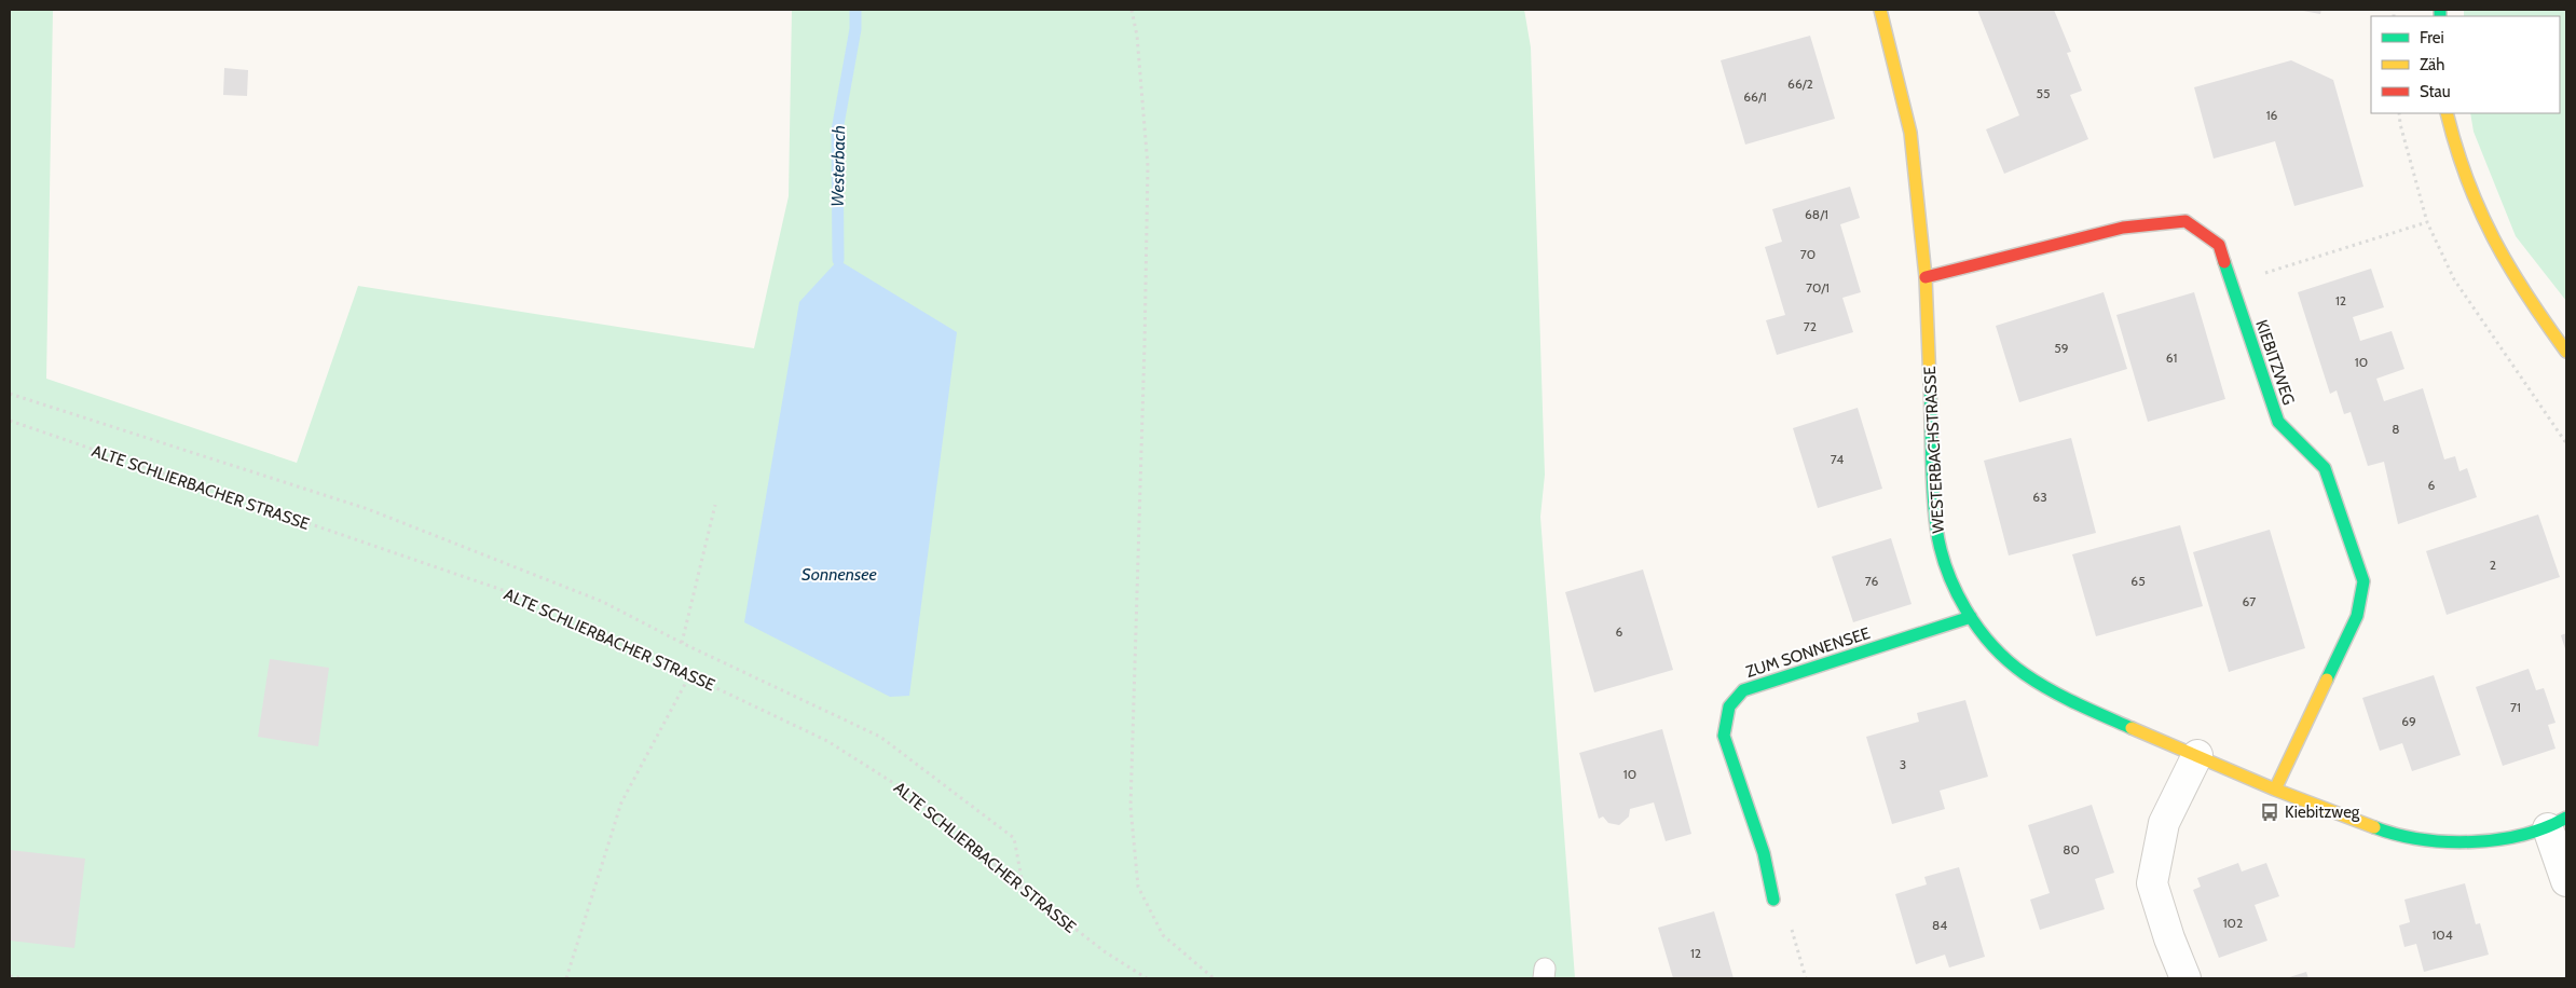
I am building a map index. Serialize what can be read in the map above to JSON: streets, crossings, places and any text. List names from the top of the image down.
{
  "streets": {
    "street": ["KIEBITZWEG", "WESTERBACHSTRASSE", "ZUM SONNENSEE"],
    "path": ["ALTE SCHLIERBACHER STRASSE"]
  },
  "crossings": [
    ["KIEBITZWEG", "WESTERBACHSTRASSE"],
    ["WESTERBACHSTRASSE", "ZUM SONNENSEE"]
  ],
  "water": ["Westerbach", "Sonnensee"],
  "places": {
    "bus stop": ["Kiebitzweg"]
  },
  "house_numbers": [
    "66/2",
    "55",
    "66/1",
    "16",
    "68/1",
    "70",
    "70/1",
    "12",
    "72",
    "59",
    "61",
    "10",
    "8",
    "74",
    "6",
    "63",
    "2",
    "76",
    "65",
    "67",
    "6",
    "71",
    "69",
    "3",
    "10",
    "80",
    "102",
    "84",
    "104",
    "12"
  ],
  "legend": ["Frei", "Zäh", "Stau"]
}
